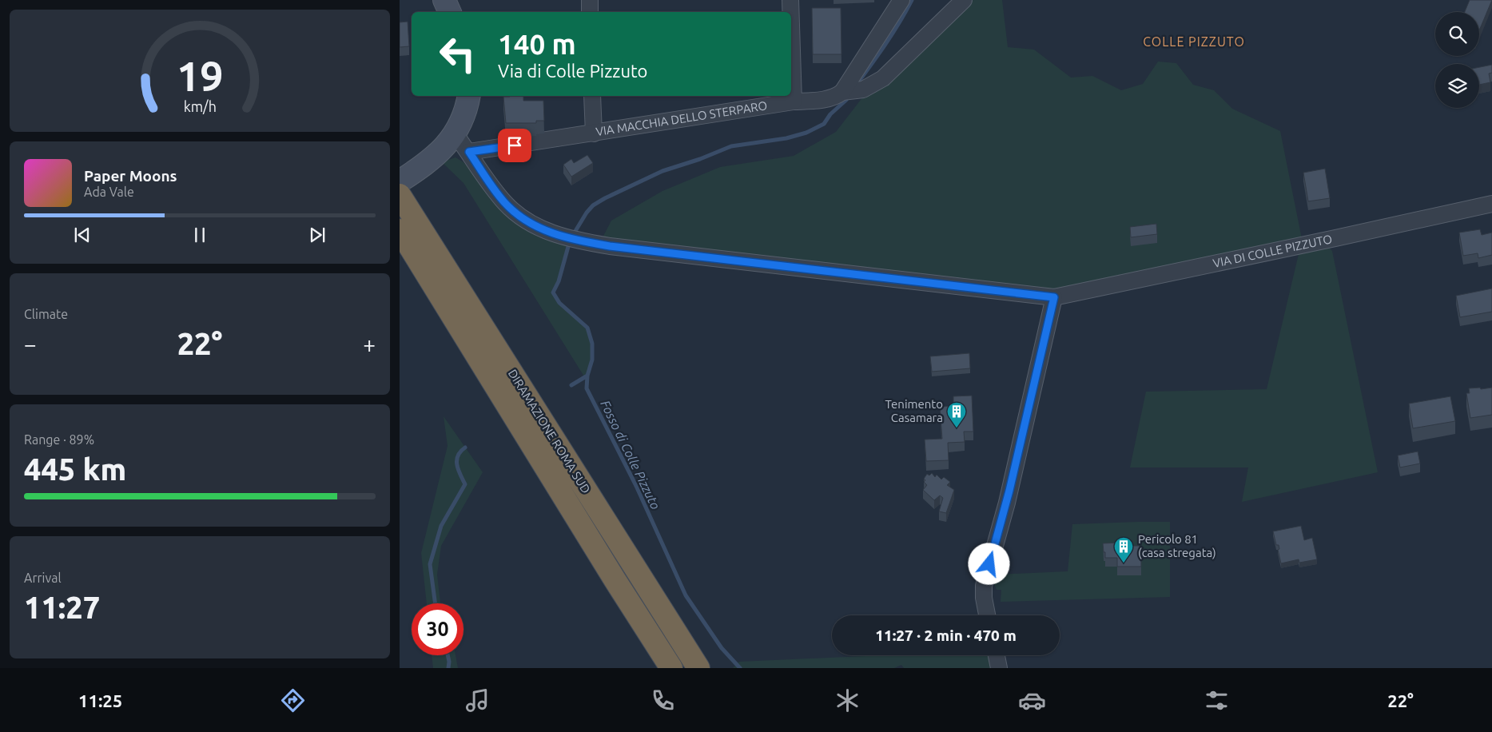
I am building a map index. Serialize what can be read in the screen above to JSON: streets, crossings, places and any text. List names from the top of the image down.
{
  "streets": {
    "highway": ["DIRAMAZIONE ROMA SUD"],
    "street": ["VIA MACCHIA DELLO STERPARO", "VIA DI COLLE PIZZUTO"]
  },
  "crossings": [
    ["VIA MACCHIA DELLO STERPARO", "VIA DI COLLE PIZZUTO"]
  ],
  "districts": ["COLLE PIZZUTO"],
  "water": ["Fosso di Colle Pizzuto"],
  "places": {
    "building": ["Tenimento Casamara", "Pericolo 81 (casa stregata)"]
  },
  "page": {
    "turn": ["140 m", "Via di Colle Pizzuto"],
    "song": ["Paper Moons", "Ada Vale"],
    "tile": [
      "Climate",
      ["Range · 89%", "445 km"],
      ["Arrival", "11:27"]
    ],
    "heat": ["−", "22°", "+"],
    "limit": "30",
    "trip": "11:27 · 2 min · 470 m",
    "tabs": ["11:25", "22°"],
    "gauge": ["19", "km/h"]
  }
}
